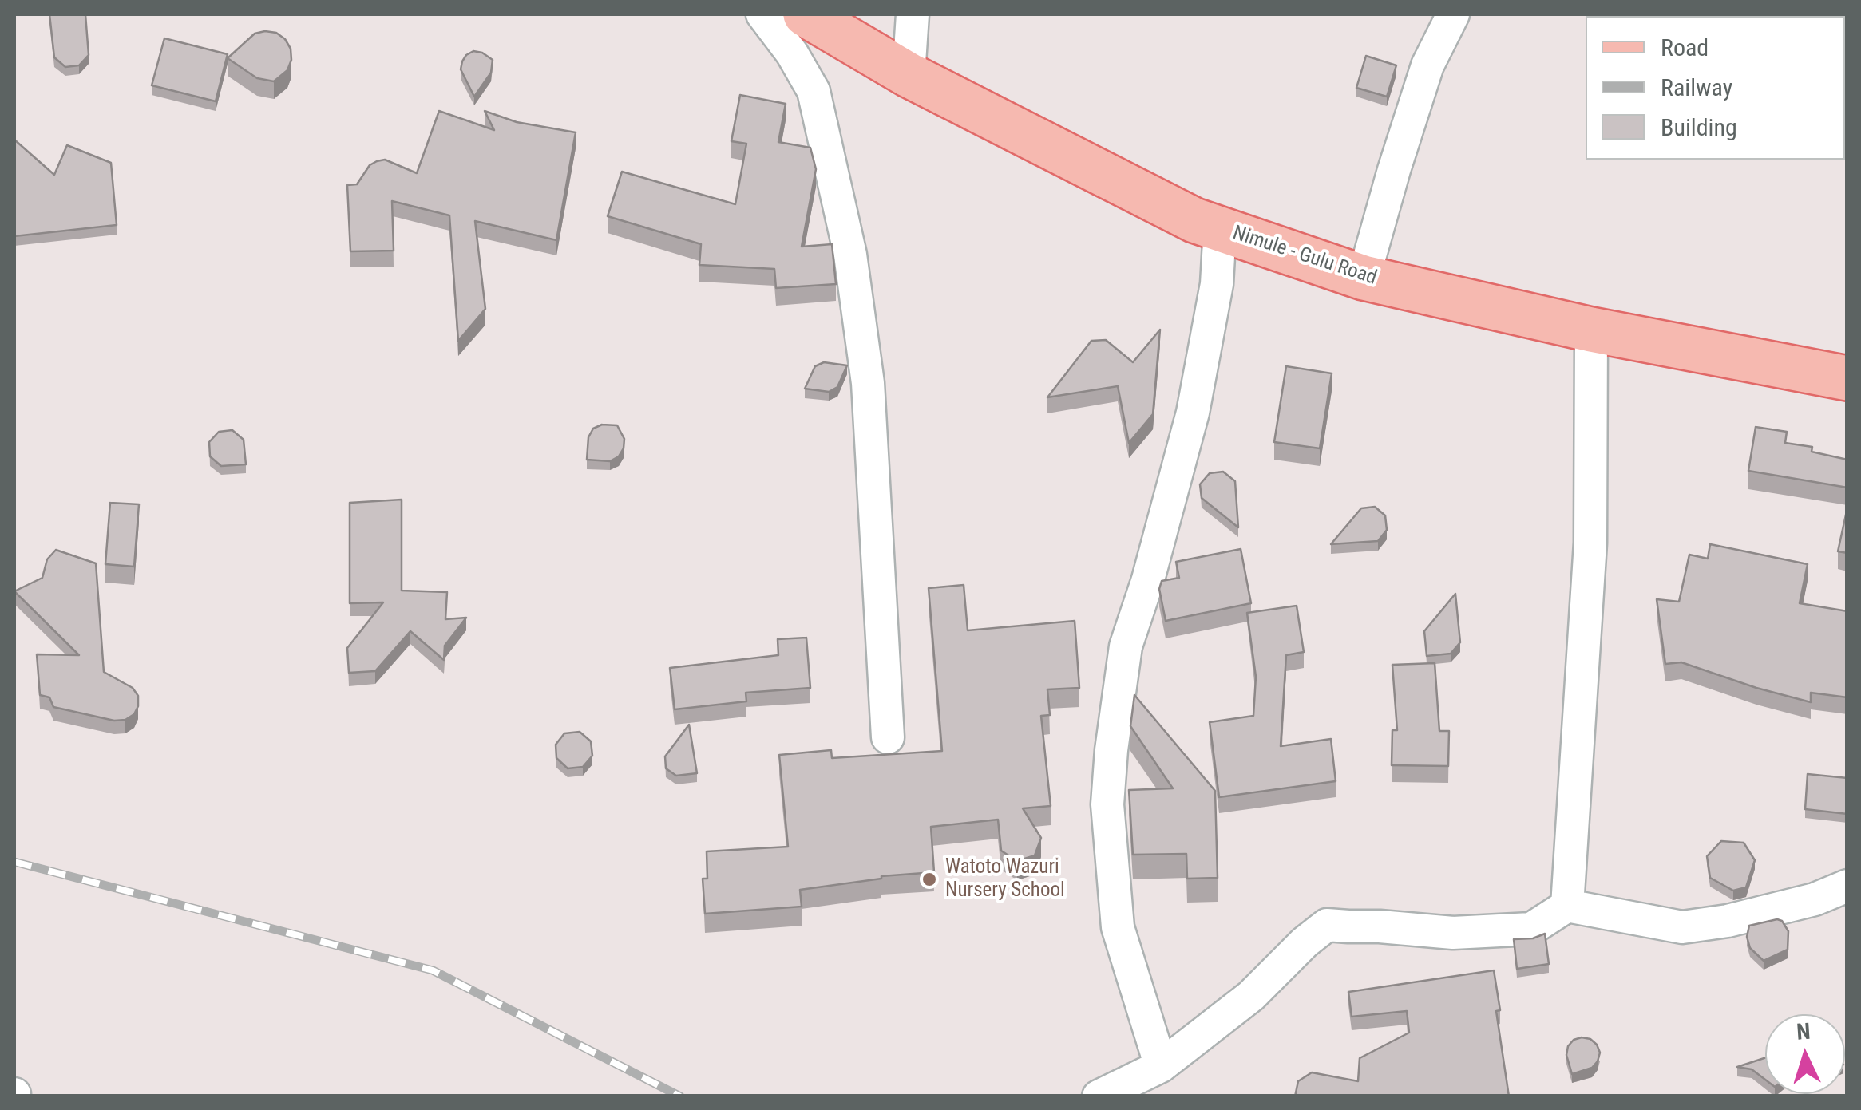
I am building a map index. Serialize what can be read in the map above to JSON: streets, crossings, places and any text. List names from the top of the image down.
{
  "streets": {
    "main road": ["Nimule - Gulu Road"]
  },
  "places": ["Watoto Wazuri Nursery School"],
  "legend": ["Road", "Railway", "Building"],
  "north": "top"
}
